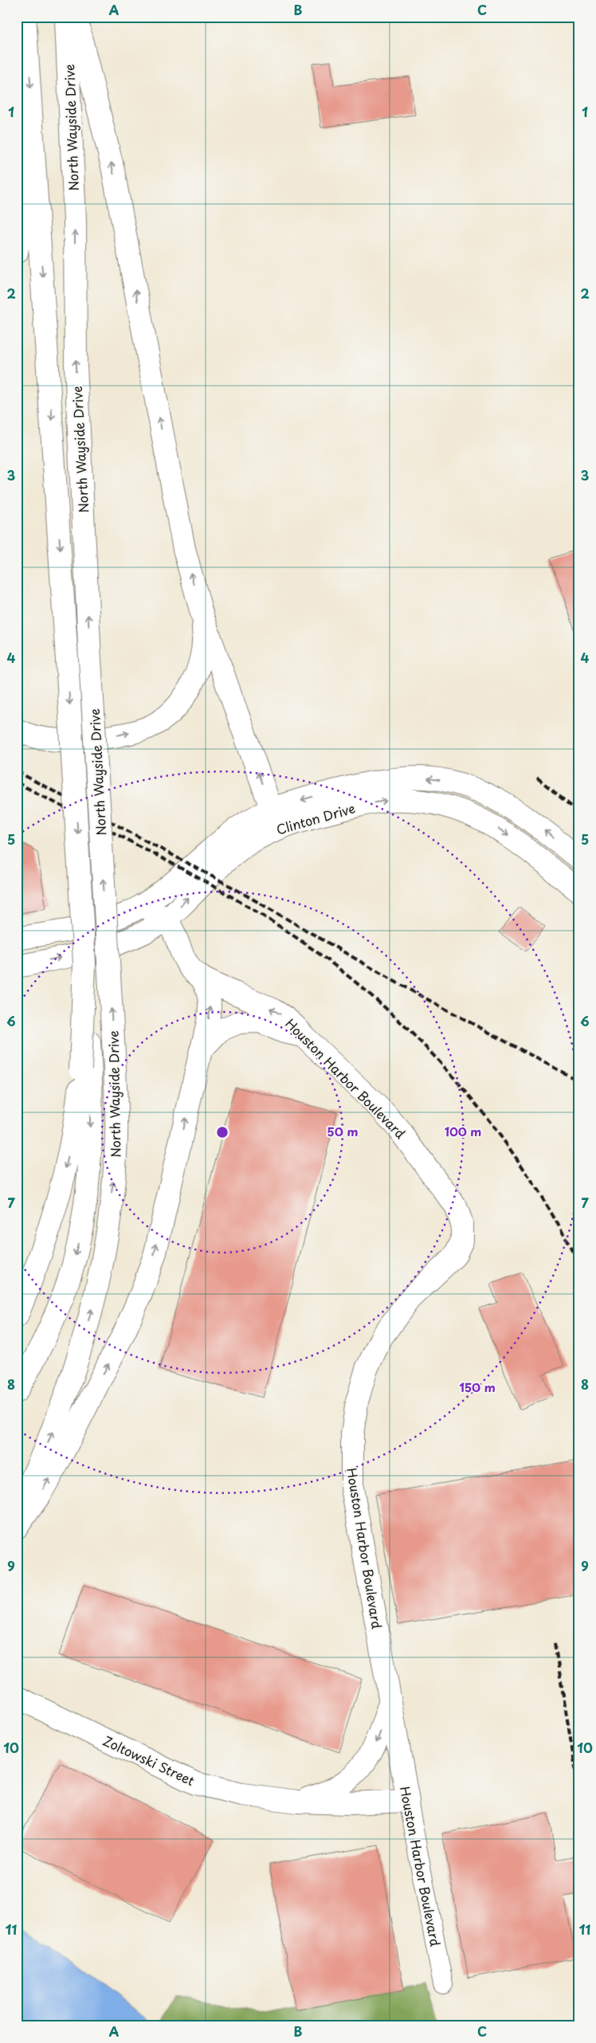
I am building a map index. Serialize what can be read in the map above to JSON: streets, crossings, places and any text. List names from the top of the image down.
{
  "streets": {
    "main road": [
      "North Wayside Drive",
      "Clinton Drive",
      "Houston Harbor Boulevard",
      "Zoltowski Street"
    ]
  },
  "crossings": [
    ["Clinton Drive", "Houston Harbor Boulevard"],
    ["Houston Harbor Boulevard", "Zoltowski Street"]
  ],
  "grid": {
    "columns": ["A", "B", "C"],
    "rows": [
      "1",
      "2",
      "3",
      "4",
      "5",
      "6",
      "7",
      "8",
      "9",
      "10",
      "11"
    ]
  },
  "rings": ["50 m", "100 m", "150 m"]
}
